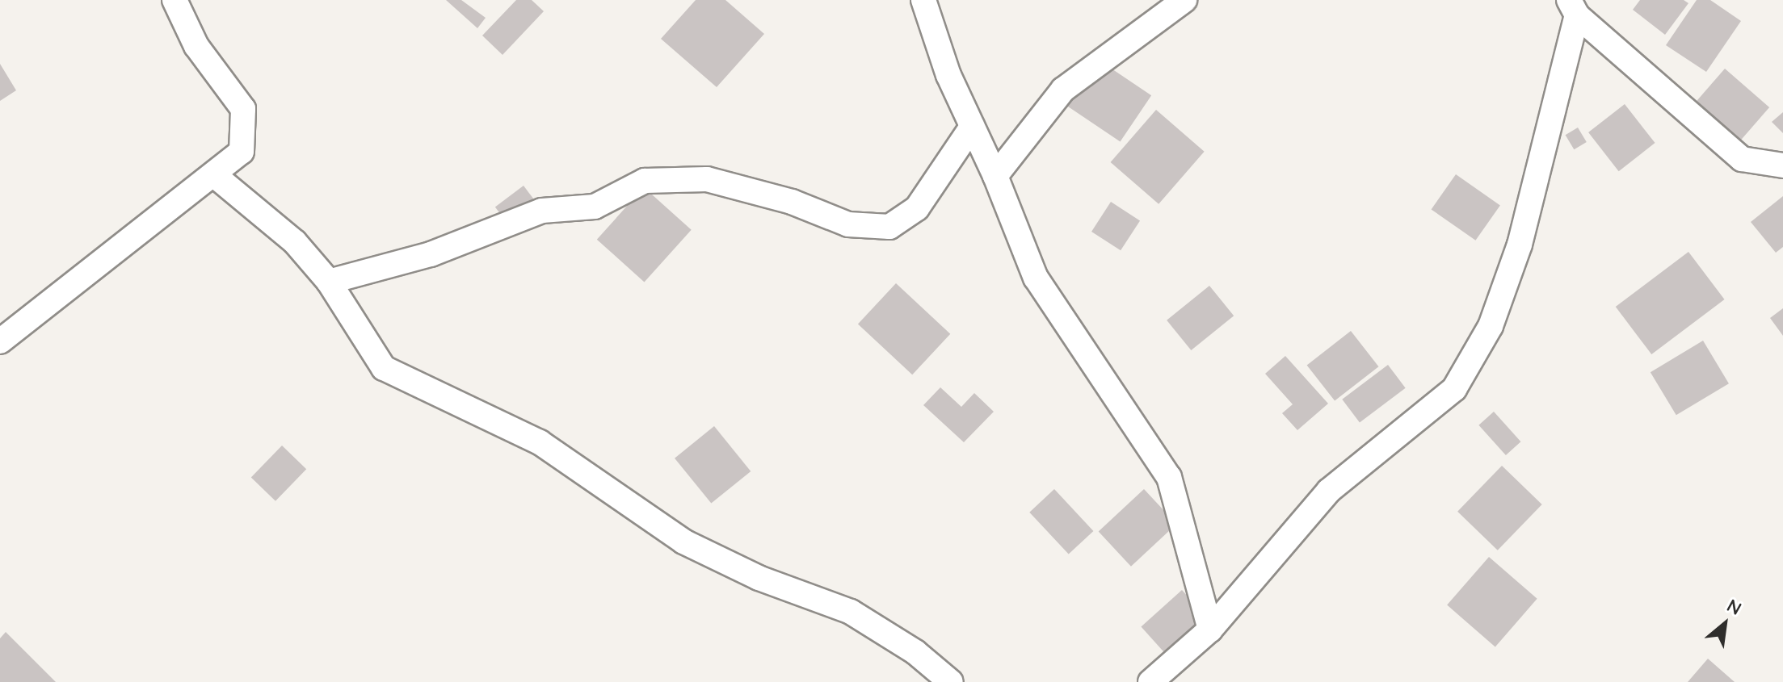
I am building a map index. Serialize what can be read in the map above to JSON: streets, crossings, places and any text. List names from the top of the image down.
{
  "north": "top right"
}
